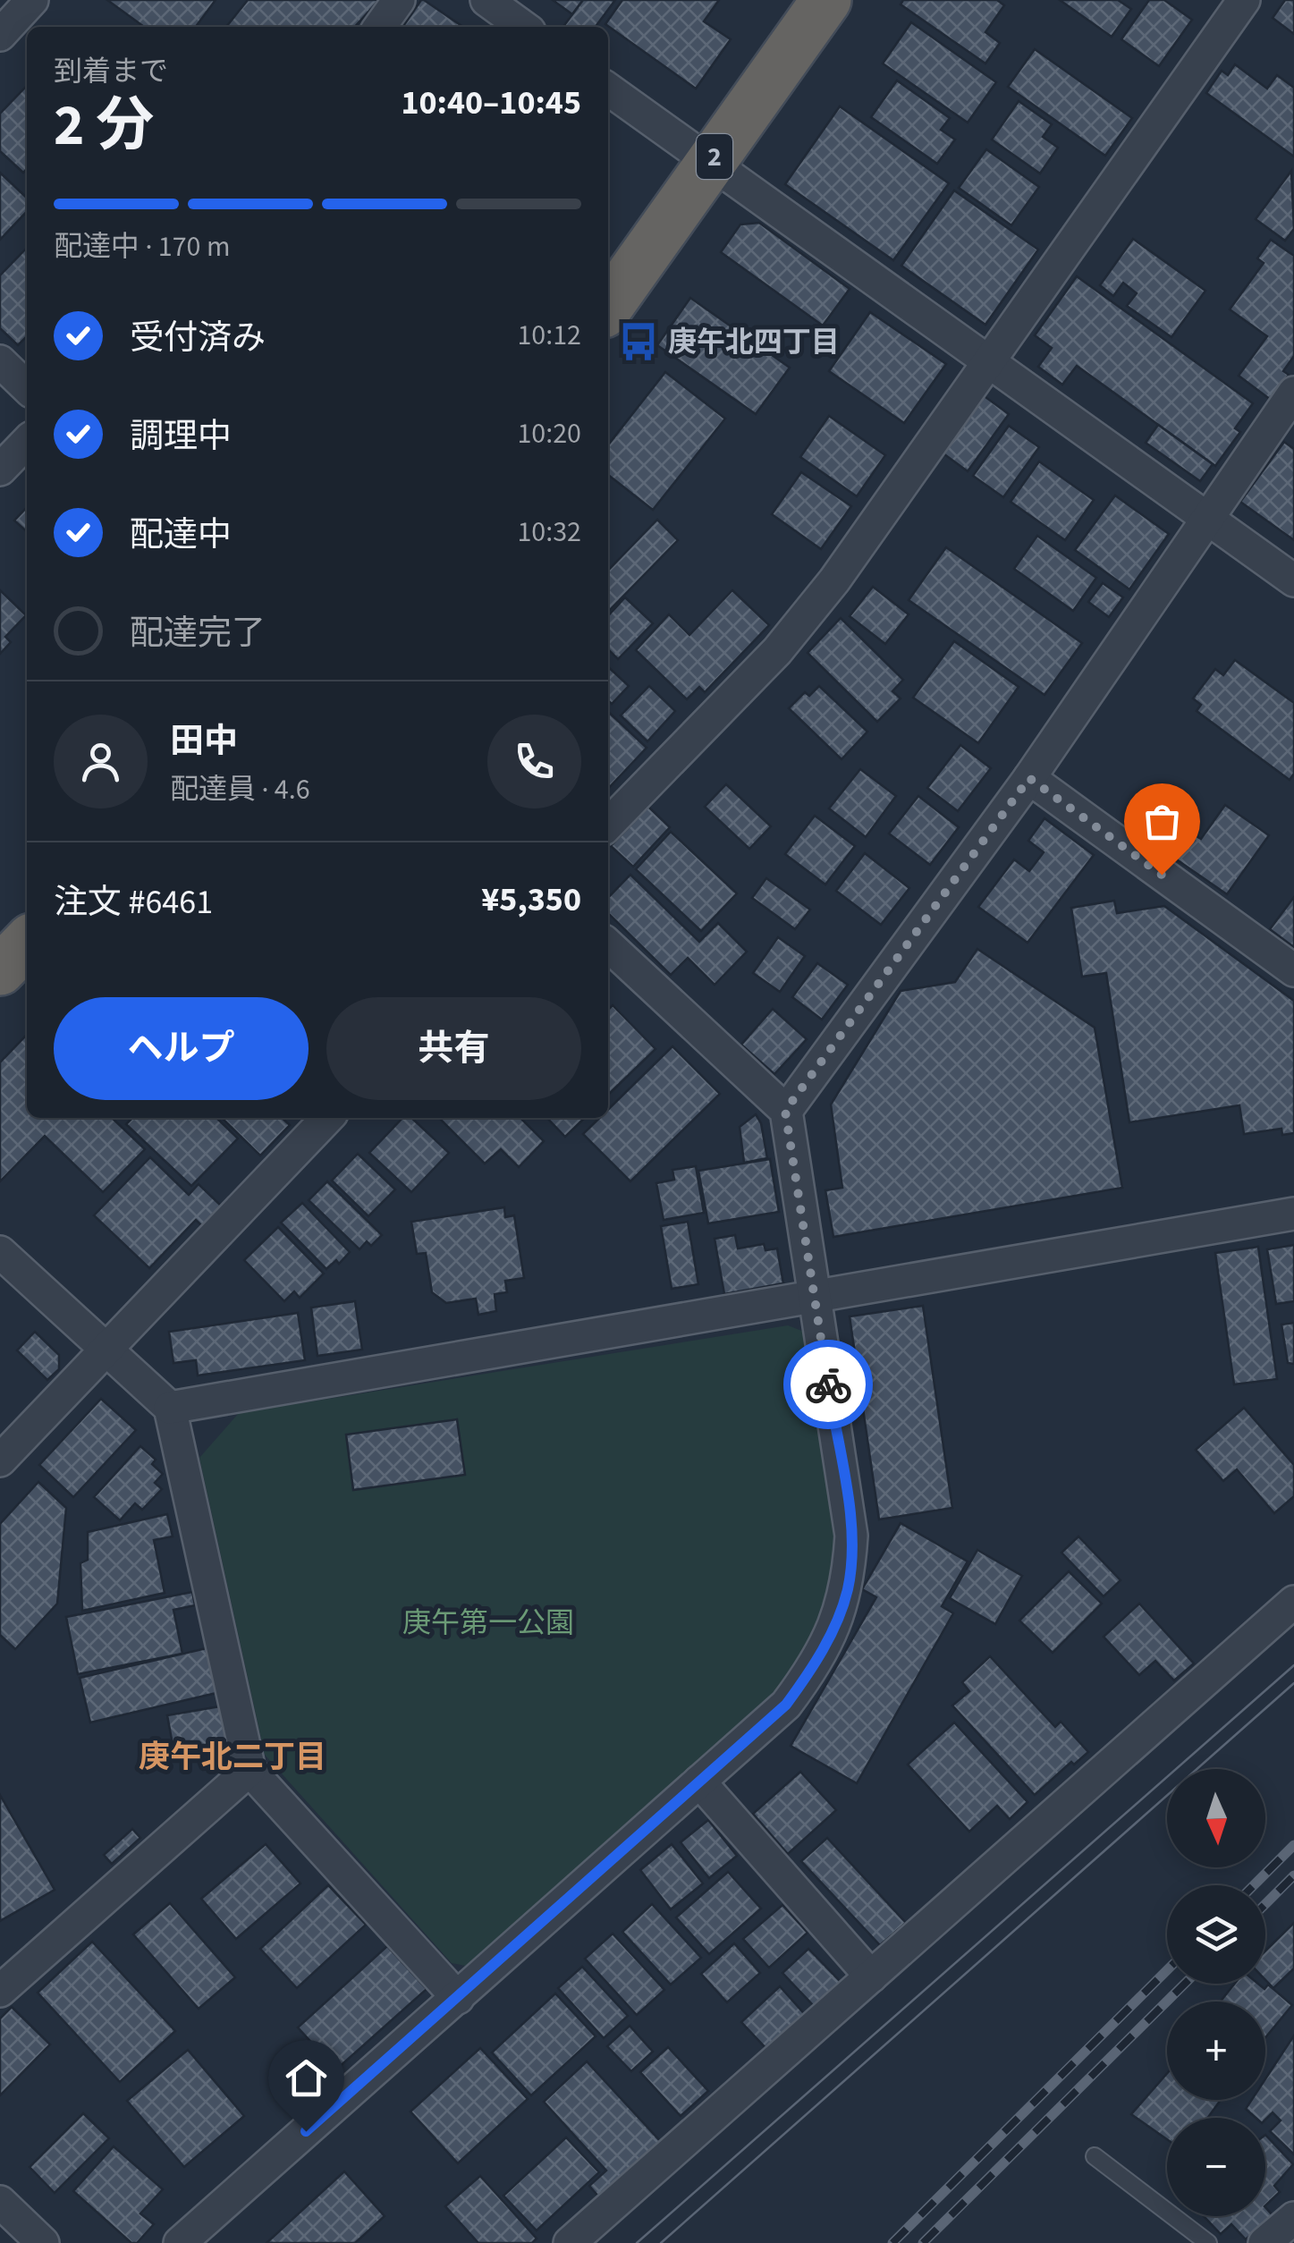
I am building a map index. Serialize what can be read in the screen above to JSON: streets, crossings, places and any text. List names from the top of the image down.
{
  "streets": {
    "highway": ["2"]
  },
  "districts": ["庚午北二丁目"],
  "parks": ["庚午第一公園"],
  "places": {
    "bus stop": ["庚午北四丁目"]
  },
  "north": "bottom",
  "page": {
    "heading": ["2 分", "到着まで", "10:40–10:45"],
    "panel": [
      "田中",
      "配達員 · 4.6",
      "注文 #6461",
      "¥5,350"
    ],
    "bar": "配達中 · 170 m",
    "list": [
      ["受付済み", "10:12"],
      ["調理中", "10:20"],
      ["配達中", "10:32"],
      "配達完了"
    ],
    "buttons": ["ヘルプ", "共有"],
    "map_buttons": ["+", "−"]
  }
}
